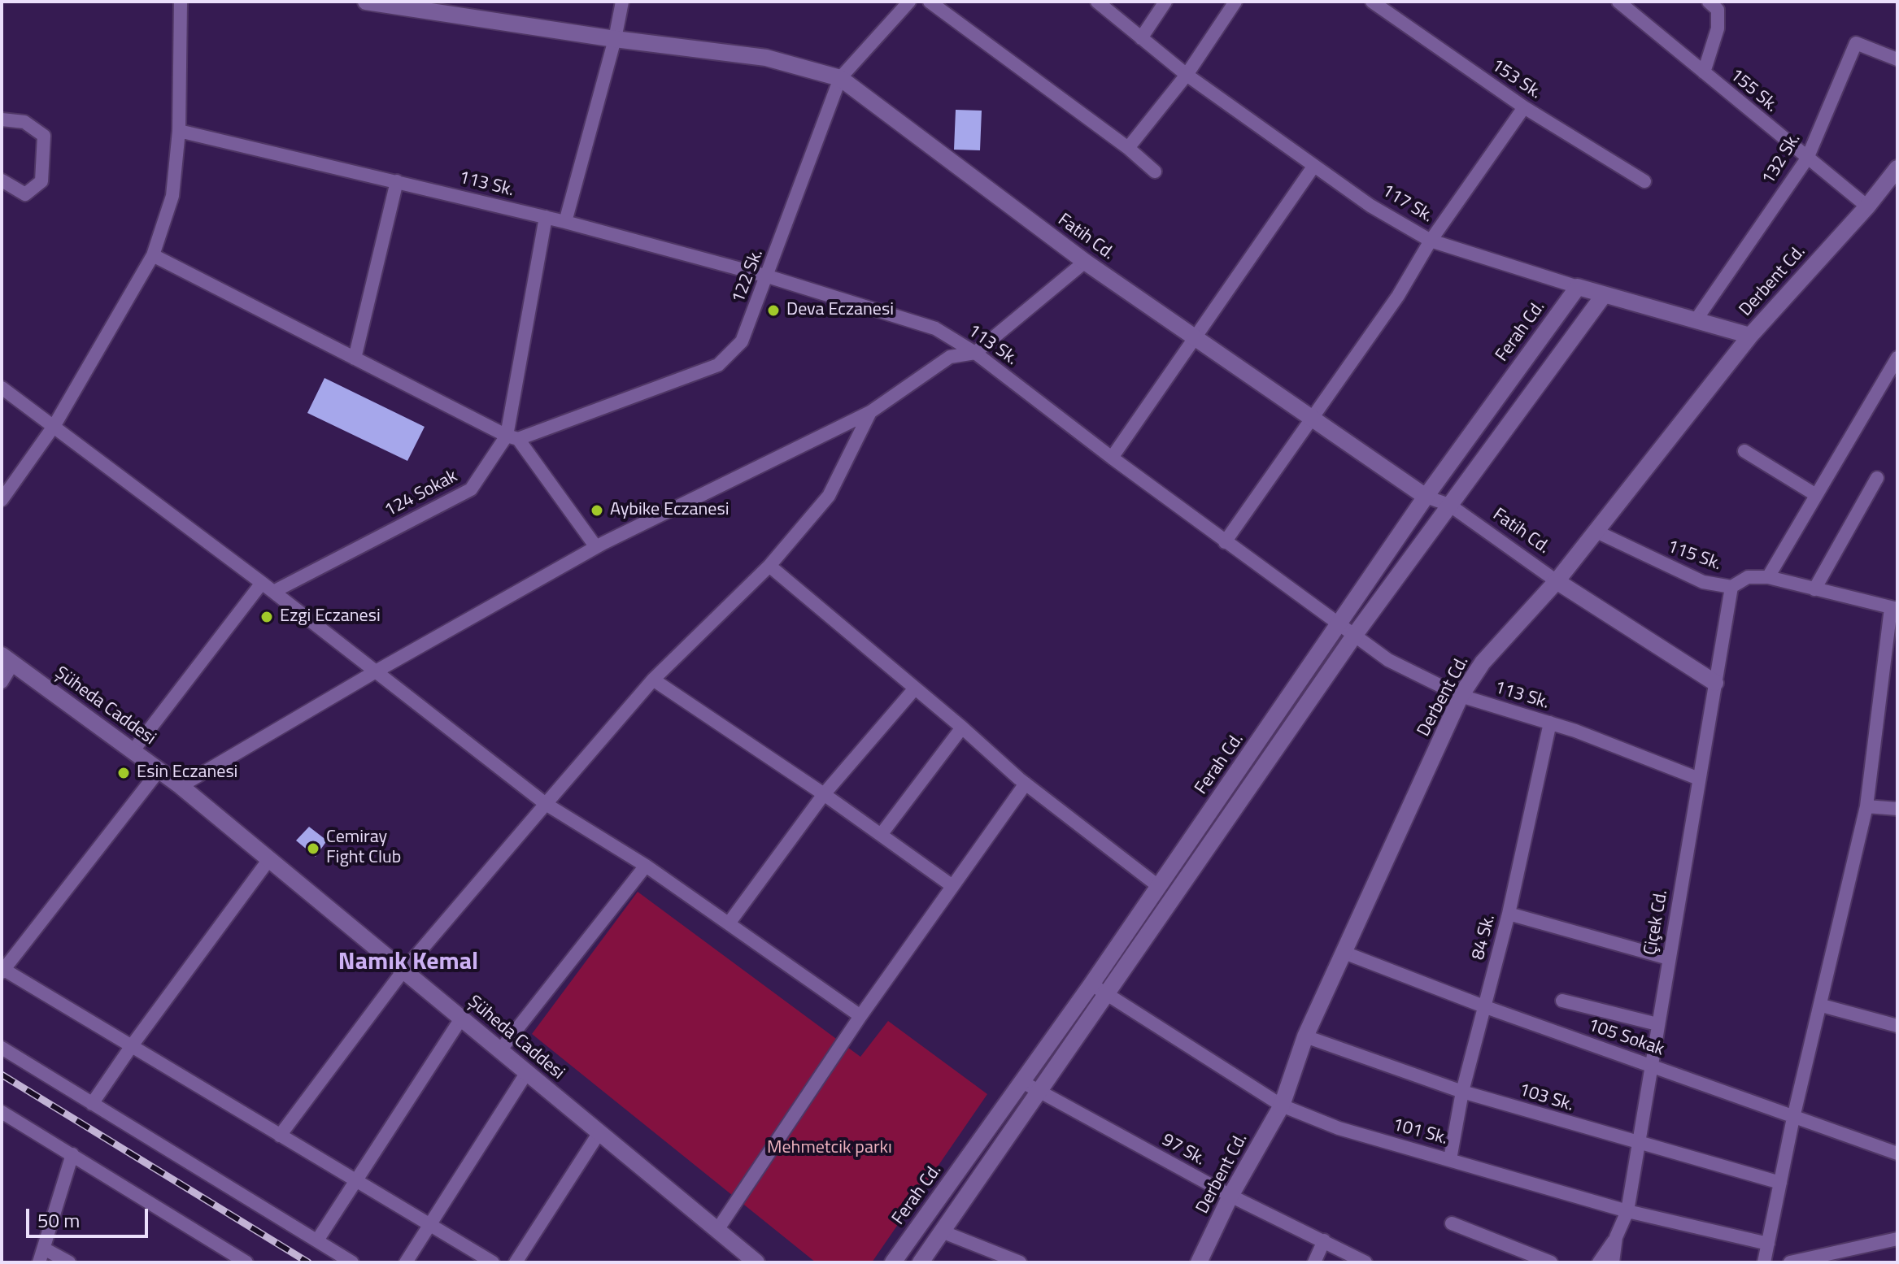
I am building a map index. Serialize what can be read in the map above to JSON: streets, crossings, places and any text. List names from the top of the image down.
{
  "streets": {
    "street": [
      "153 Sk.",
      "155 Sk.",
      "132 Sk.",
      "113 Sk.",
      "117 Sk.",
      "Fatih Cd.",
      "122 Sk.",
      "Derbent Cd.",
      "Ferah Cd.",
      "124 Sokak",
      "115 Sk.",
      "Şüheda Caddesi",
      "Çiçek Cd.",
      "84 Sk.",
      "105 Sokak",
      "103 Sk.",
      "101 Sk.",
      "97 Sk."
    ]
  },
  "crossings": [
    ["155 Sk.", "132 Sk."],
    ["155 Sk.", "Derbent Cd."],
    ["132 Sk.", "117 Sk."],
    ["113 Sk.", "122 Sk."],
    ["113 Sk.", "Derbent Cd."],
    ["113 Sk.", "Ferah Cd."],
    ["113 Sk.", "124 Sokak"],
    ["113 Sk.", "Çiçek Cd."],
    ["113 Sk.", "84 Sk."],
    ["117 Sk.", "Derbent Cd."],
    ["117 Sk.", "Ferah Cd."],
    ["Fatih Cd.", "122 Sk."],
    ["Fatih Cd.", "Derbent Cd."],
    ["Fatih Cd.", "Ferah Cd."],
    ["Fatih Cd.", "Çiçek Cd."],
    ["122 Sk.", "124 Sokak"],
    ["Derbent Cd.", "115 Sk."],
    ["Derbent Cd.", "105 Sokak"],
    ["Derbent Cd.", "103 Sk."],
    ["Derbent Cd.", "101 Sk."],
    ["Derbent Cd.", "97 Sk."],
    ["Ferah Cd.", "101 Sk."],
    ["Ferah Cd.", "97 Sk."],
    ["115 Sk.", "Çiçek Cd."],
    ["Çiçek Cd.", "105 Sokak"],
    ["Çiçek Cd.", "103 Sk."],
    ["Çiçek Cd.", "101 Sk."],
    ["84 Sk.", "105 Sokak"],
    ["84 Sk.", "103 Sk."],
    ["84 Sk.", "101 Sk."]
  ],
  "districts": ["Namık Kemal"],
  "parks": ["Mehmetcik parkı"],
  "places": [
    "Deva Eczanesi",
    "Aybike Eczanesi",
    "Ezgi Eczanesi",
    "Esin Eczanesi",
    "Cemiray Fight Club"
  ],
  "scale_bar": "50 m"
}
